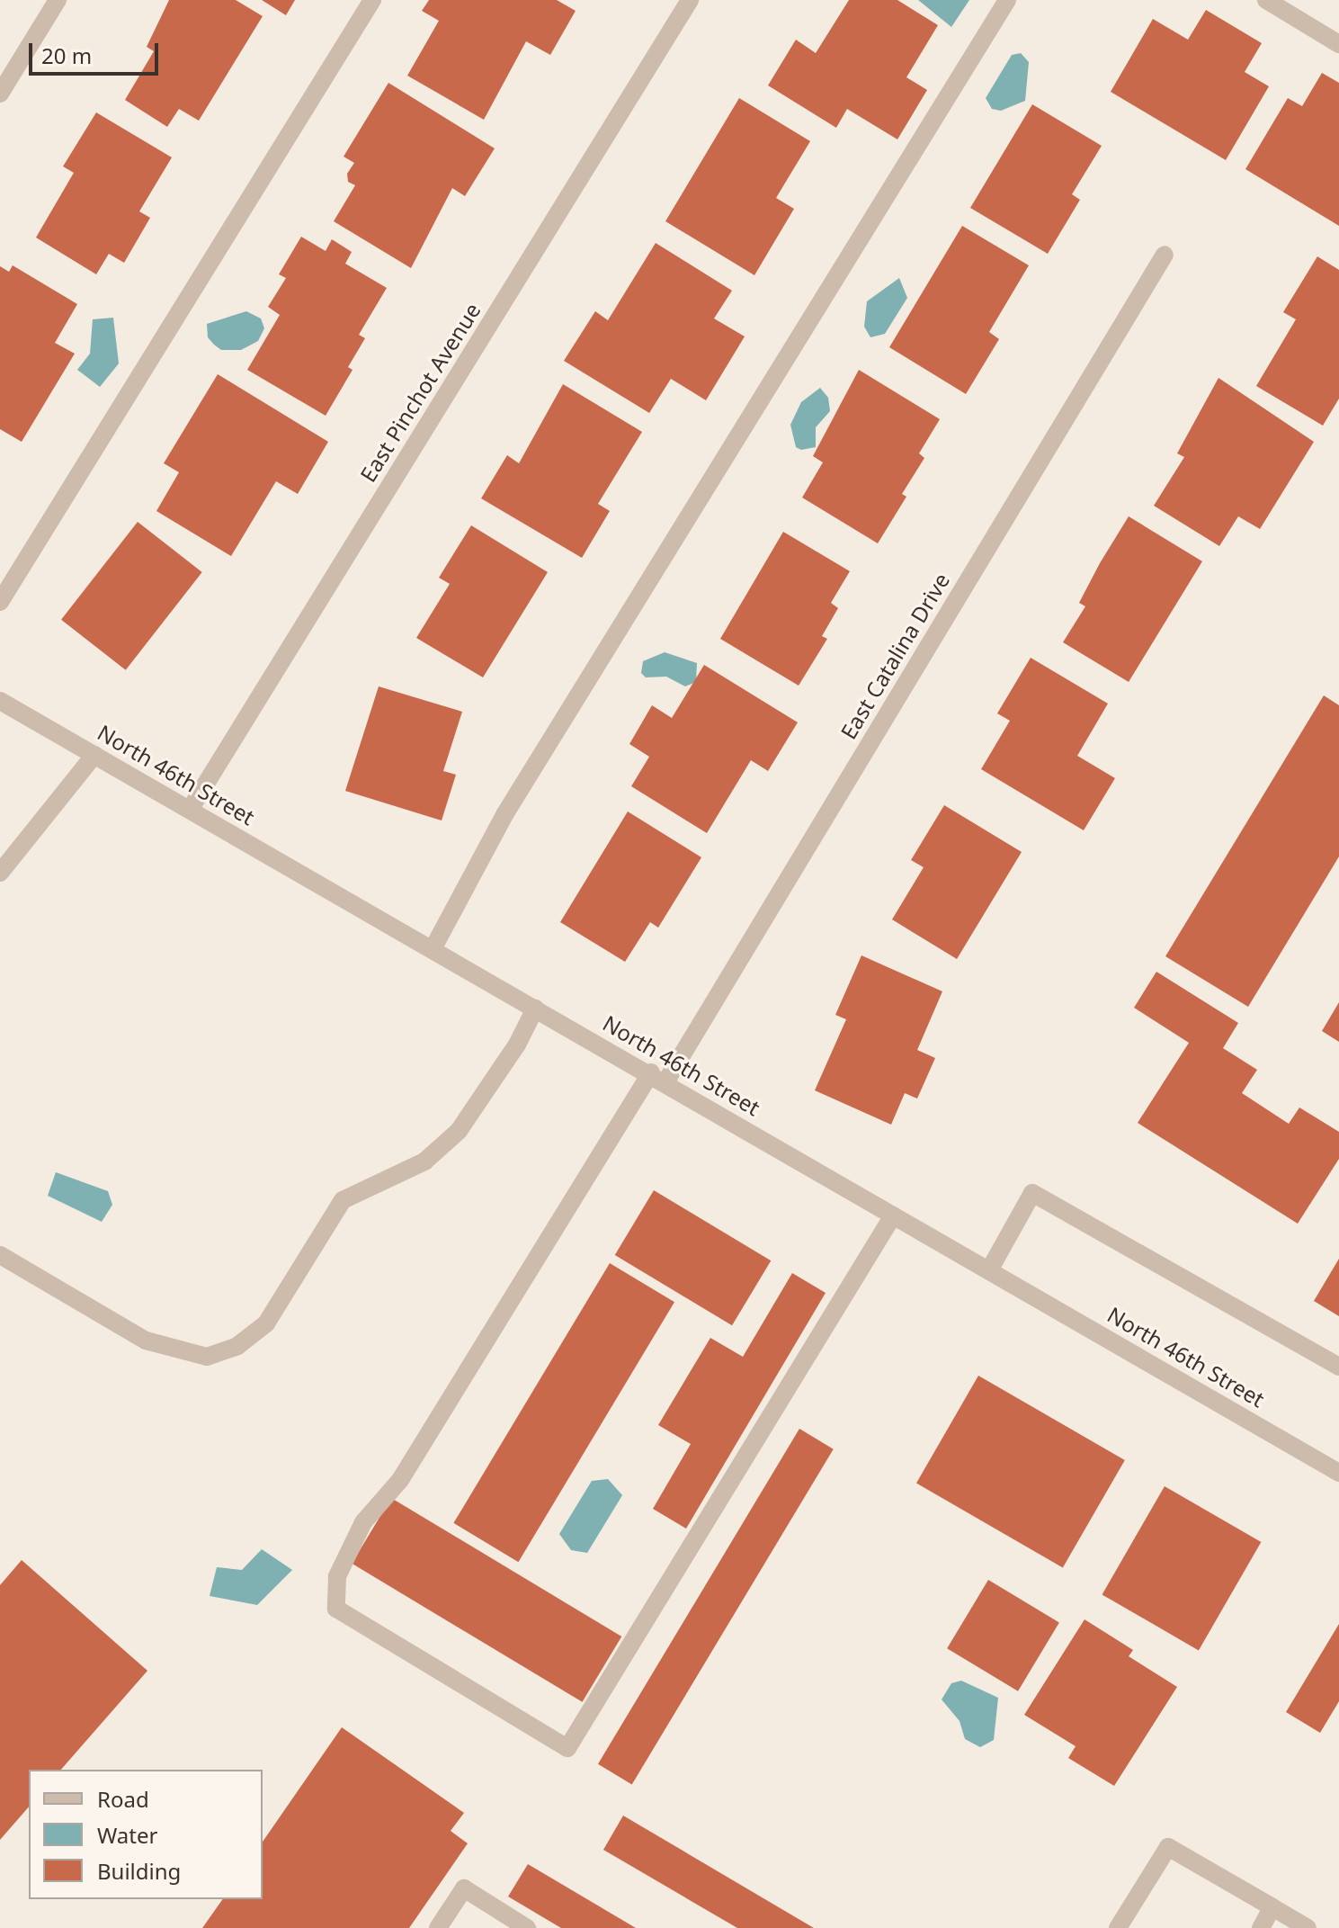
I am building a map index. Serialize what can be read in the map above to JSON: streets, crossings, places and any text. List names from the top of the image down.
{
  "streets": {
    "street": ["East Pinchot Avenue", "East Catalina Drive", "North 46th Street"]
  },
  "crossings": [
    ["East Pinchot Avenue", "North 46th Street"],
    ["East Catalina Drive", "North 46th Street"]
  ],
  "legend": ["Road", "Water", "Building"],
  "scale_bar": "20 m"
}
